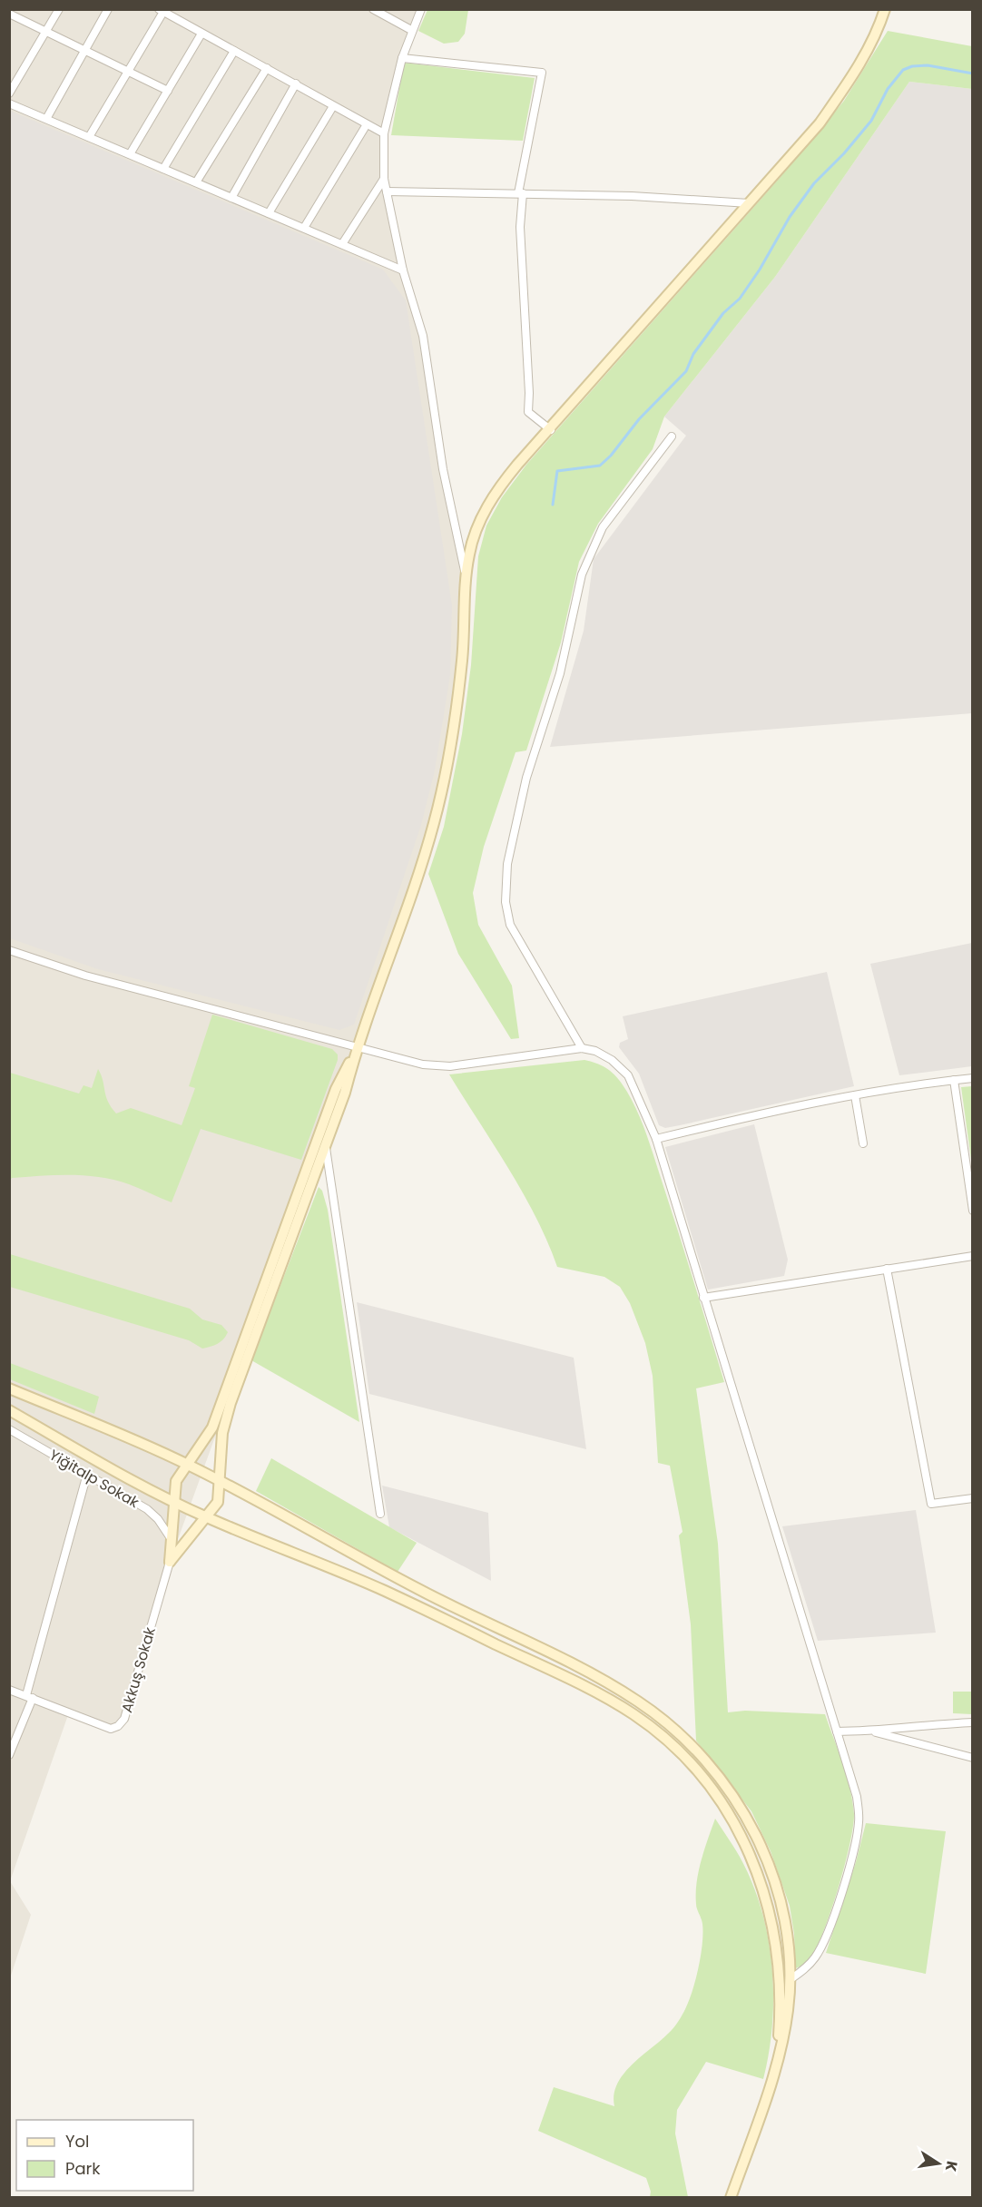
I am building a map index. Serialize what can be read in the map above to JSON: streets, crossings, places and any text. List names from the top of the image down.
{
  "streets": {
    "street": ["Yiğitalp Sokak", "Akkuş Sokak"]
  },
  "legend": ["Yol", "Park"],
  "north": "right"
}
